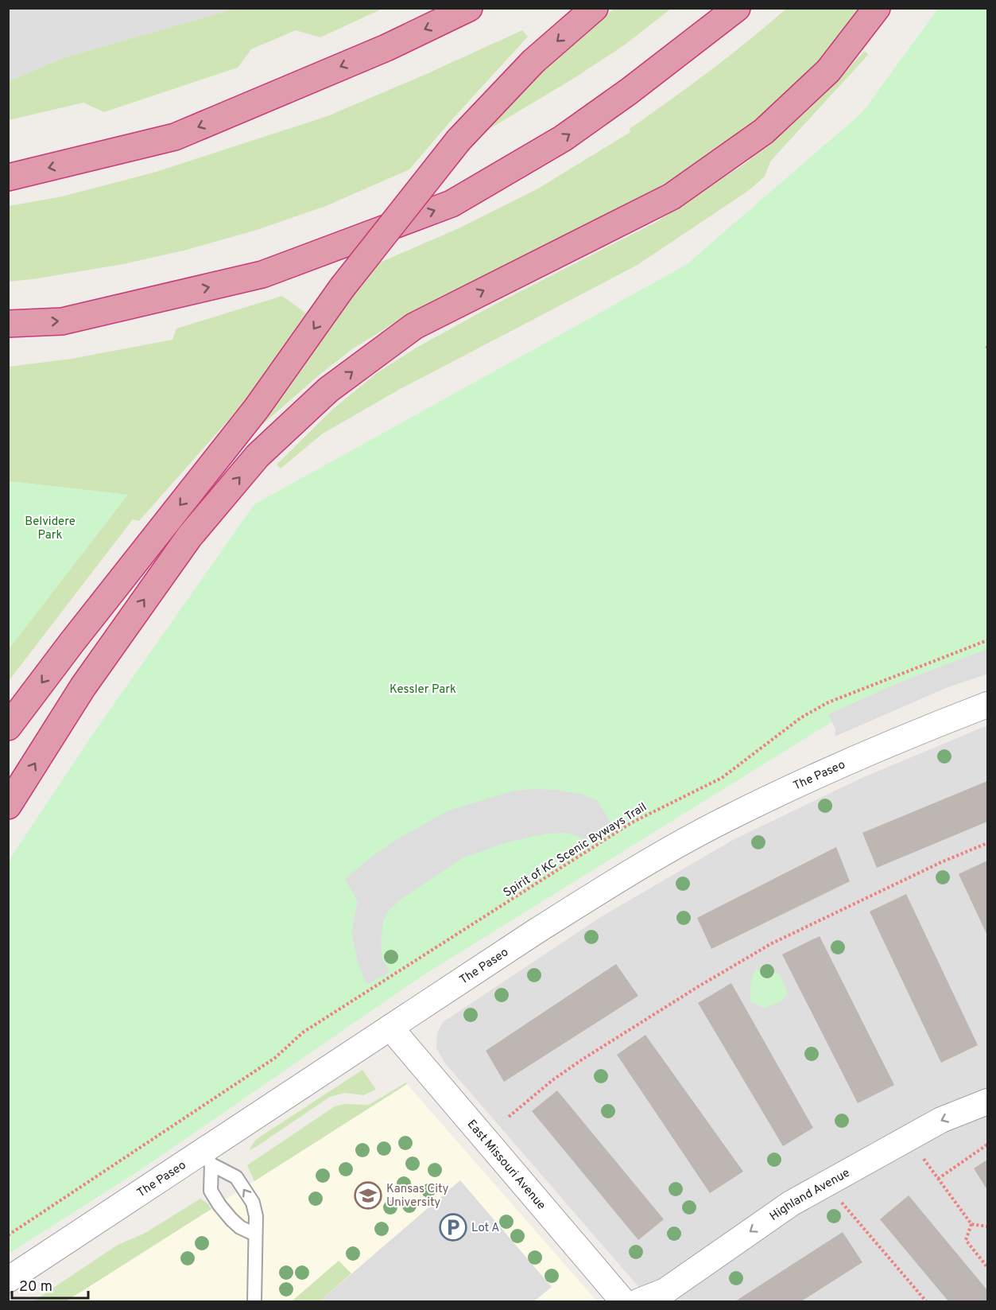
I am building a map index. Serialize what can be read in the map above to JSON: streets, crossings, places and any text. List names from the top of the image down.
{
  "streets": {
    "street": ["The Paseo", "East Missouri Avenue", "Highland Avenue"],
    "path": ["Spirit of KC Scenic Byways Trail"]
  },
  "crossings": [
    ["The Paseo", "East Missouri Avenue"]
  ],
  "one_way": ["Highland Avenue"],
  "parks": ["Belvidere Park", "Kessler Park"],
  "places": {
    "school or university": ["Kansas City University"],
    "parking": ["Lot A"]
  },
  "scale_bar": "20 m"
}
